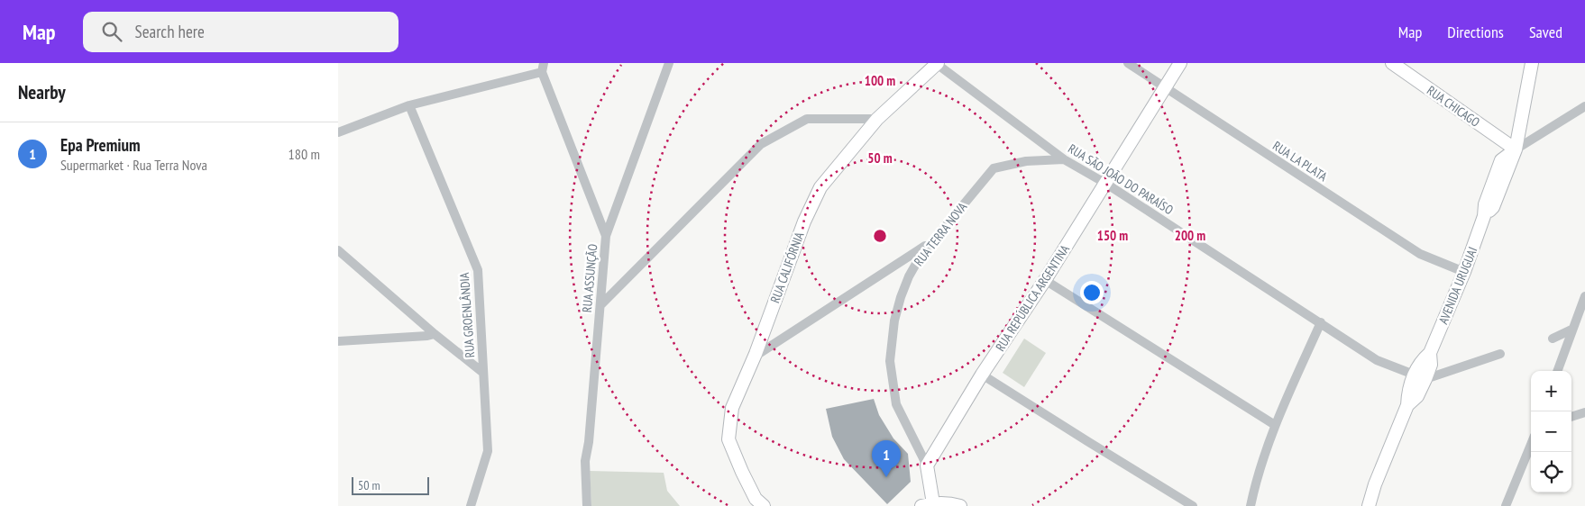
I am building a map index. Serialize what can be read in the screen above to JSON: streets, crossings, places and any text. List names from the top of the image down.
{
  "streets": {
    "street": [
      "RUA CHICAGO",
      "RUA LA PLATA",
      "RUA SÃO JOÃO DO PARAÍSO",
      "RUA TERRA NOVA",
      "RUA CALIFÓRNIA",
      "RUA ASSUNÇÃO",
      "AVENIDA URUGUAI",
      "RUA REPÚBLICA ARGENTINA",
      "RUA GROENLÂNDIA"
    ]
  },
  "crossings": [
    ["RUA CHICAGO", "AVENIDA URUGUAI"],
    ["RUA LA PLATA", "AVENIDA URUGUAI"],
    ["RUA LA PLATA", "RUA REPÚBLICA ARGENTINA"],
    ["RUA SÃO JOÃO DO PARAÍSO", "RUA TERRA NOVA"],
    ["RUA SÃO JOÃO DO PARAÍSO", "RUA CALIFÓRNIA"],
    ["RUA SÃO JOÃO DO PARAÍSO", "AVENIDA URUGUAI"],
    ["RUA SÃO JOÃO DO PARAÍSO", "RUA REPÚBLICA ARGENTINA"],
    ["RUA TERRA NOVA", "RUA REPÚBLICA ARGENTINA"]
  ],
  "scale_bar": "50 m",
  "page": {
    "header": "Map",
    "search": "Search here",
    "nav": ["Map", "Directions", "Saved"],
    "heading": "Nearby",
    "list": [
      {
        "mark": "1",
        "name": "Epa Premium",
        "note": "Supermarket · Rua Terra Nova",
        "value": "180 m"
      }
    ],
    "map_buttons": ["+", "−"],
    "pins": "1",
    "scale": "50 m"
  },
  "rings": [
    "100 m",
    "50 m",
    "150 m",
    "200 m"
  ]
}
